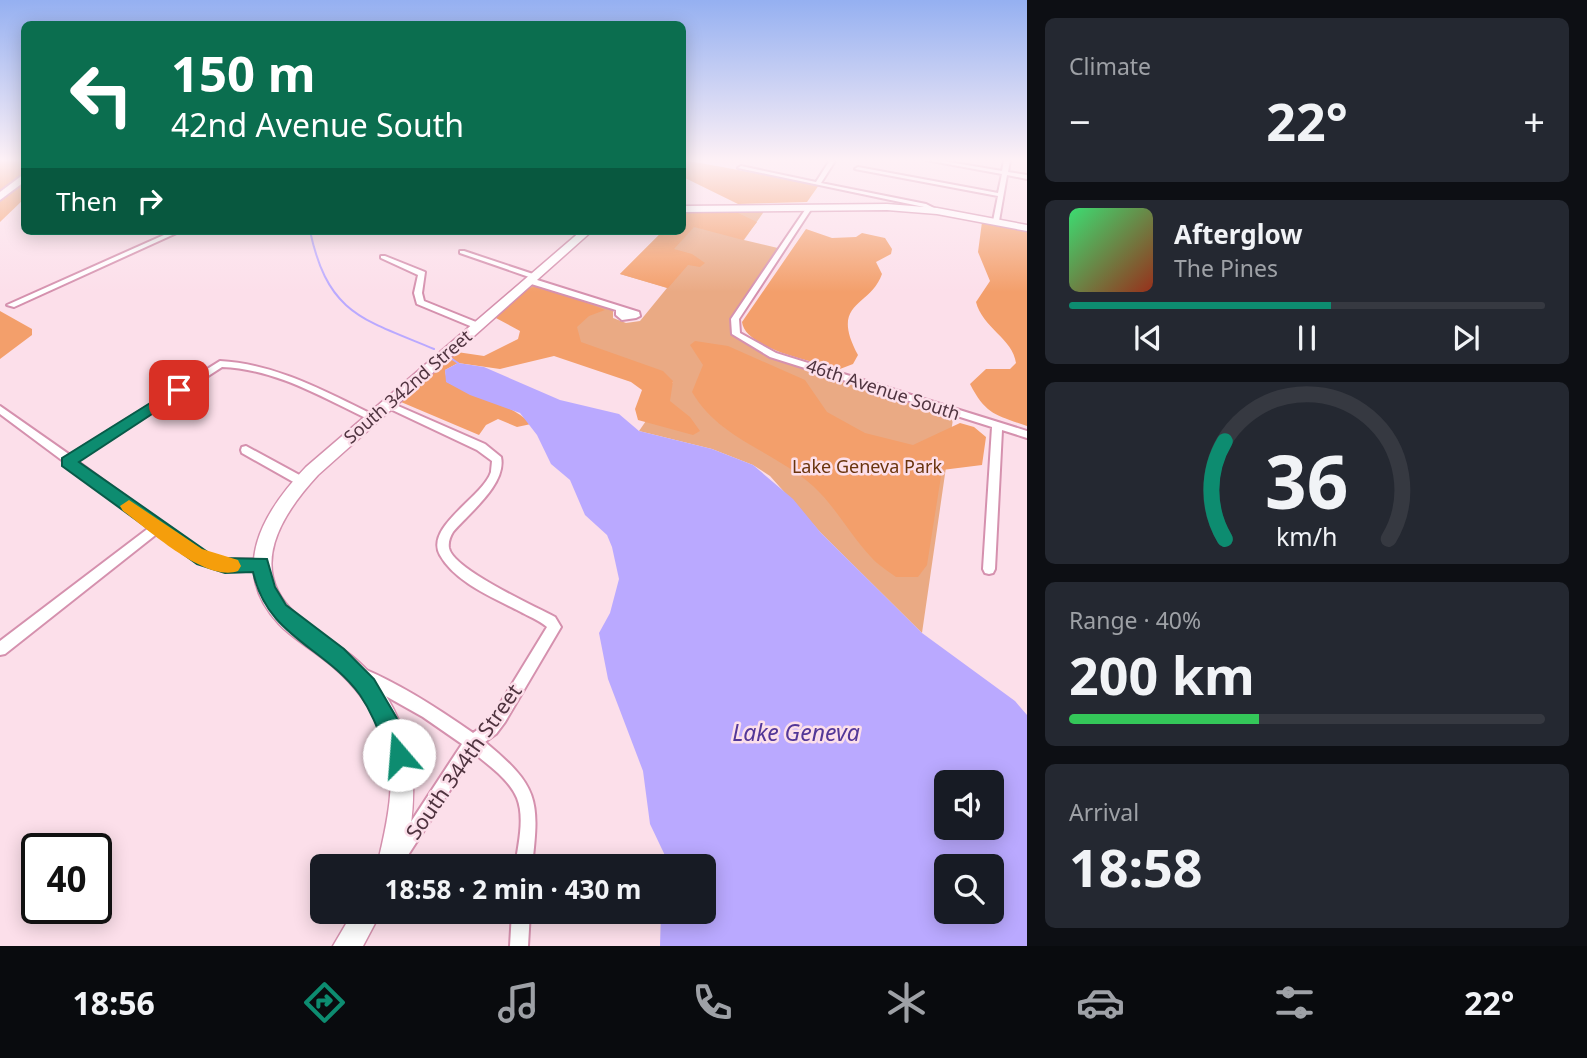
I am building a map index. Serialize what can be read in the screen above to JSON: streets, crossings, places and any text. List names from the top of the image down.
{
  "streets": {
    "street": ["South 342nd Street", "46th Avenue South", "South 344th Street"]
  },
  "crossings": [
    ["South 342nd Street", "South 344th Street"]
  ],
  "water": ["Lake Geneva"],
  "parks": ["Lake Geneva Park"],
  "page": {
    "tile": [
      "Climate",
      ["Range · 40%", "200 km"],
      ["Arrival", "18:58"]
    ],
    "turn": ["150 m", "42nd Avenue South"],
    "heat": ["−", "22°", "+"],
    "then": "Then",
    "song": ["Afterglow", "The Pines"],
    "limit": "40",
    "trip": "18:58 · 2 min · 430 m",
    "tabs": ["18:56", "22°"],
    "gauge": ["36", "km/h"]
  }
}
